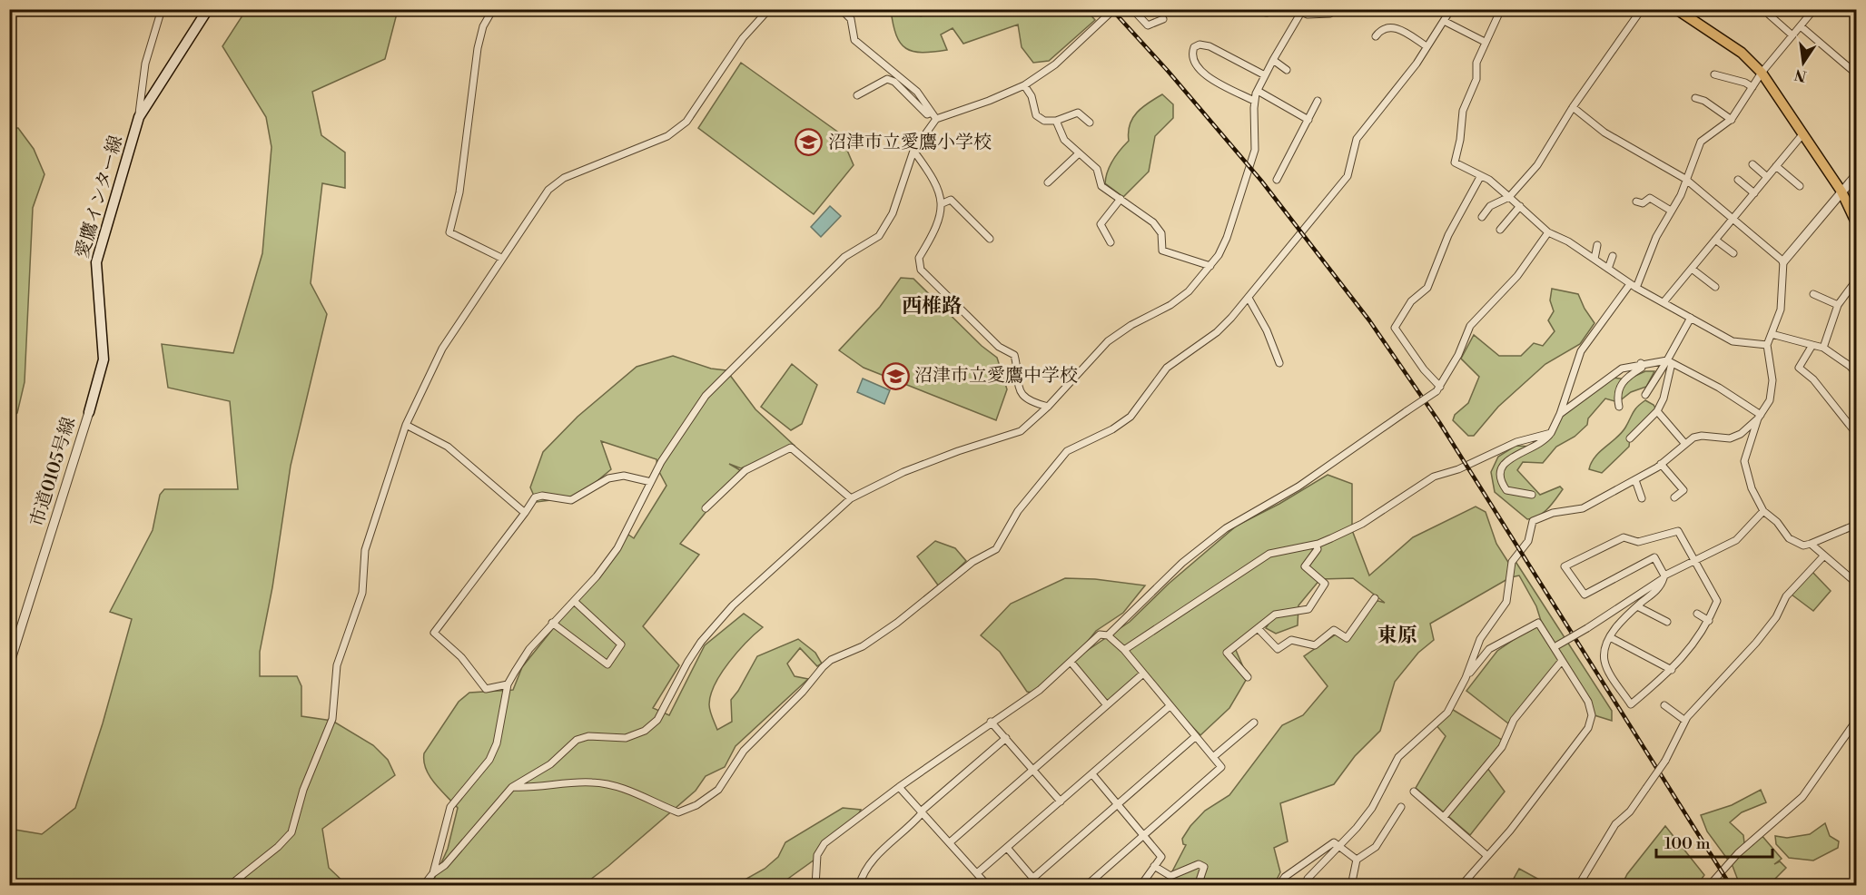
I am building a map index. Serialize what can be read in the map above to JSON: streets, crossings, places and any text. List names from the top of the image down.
{
  "streets": {
    "main road": ["愛鷹インター線"],
    "street": ["市道0105号線"]
  },
  "crossings": [
    ["愛鷹インター線", "市道0105号線"]
  ],
  "districts": ["西椎路", "東原"],
  "places": {
    "school or university": ["沼津市立愛鷹小学校", "沼津市立愛鷹中学校"]
  },
  "scale_bar": "100 m",
  "north": "bottom"
}
